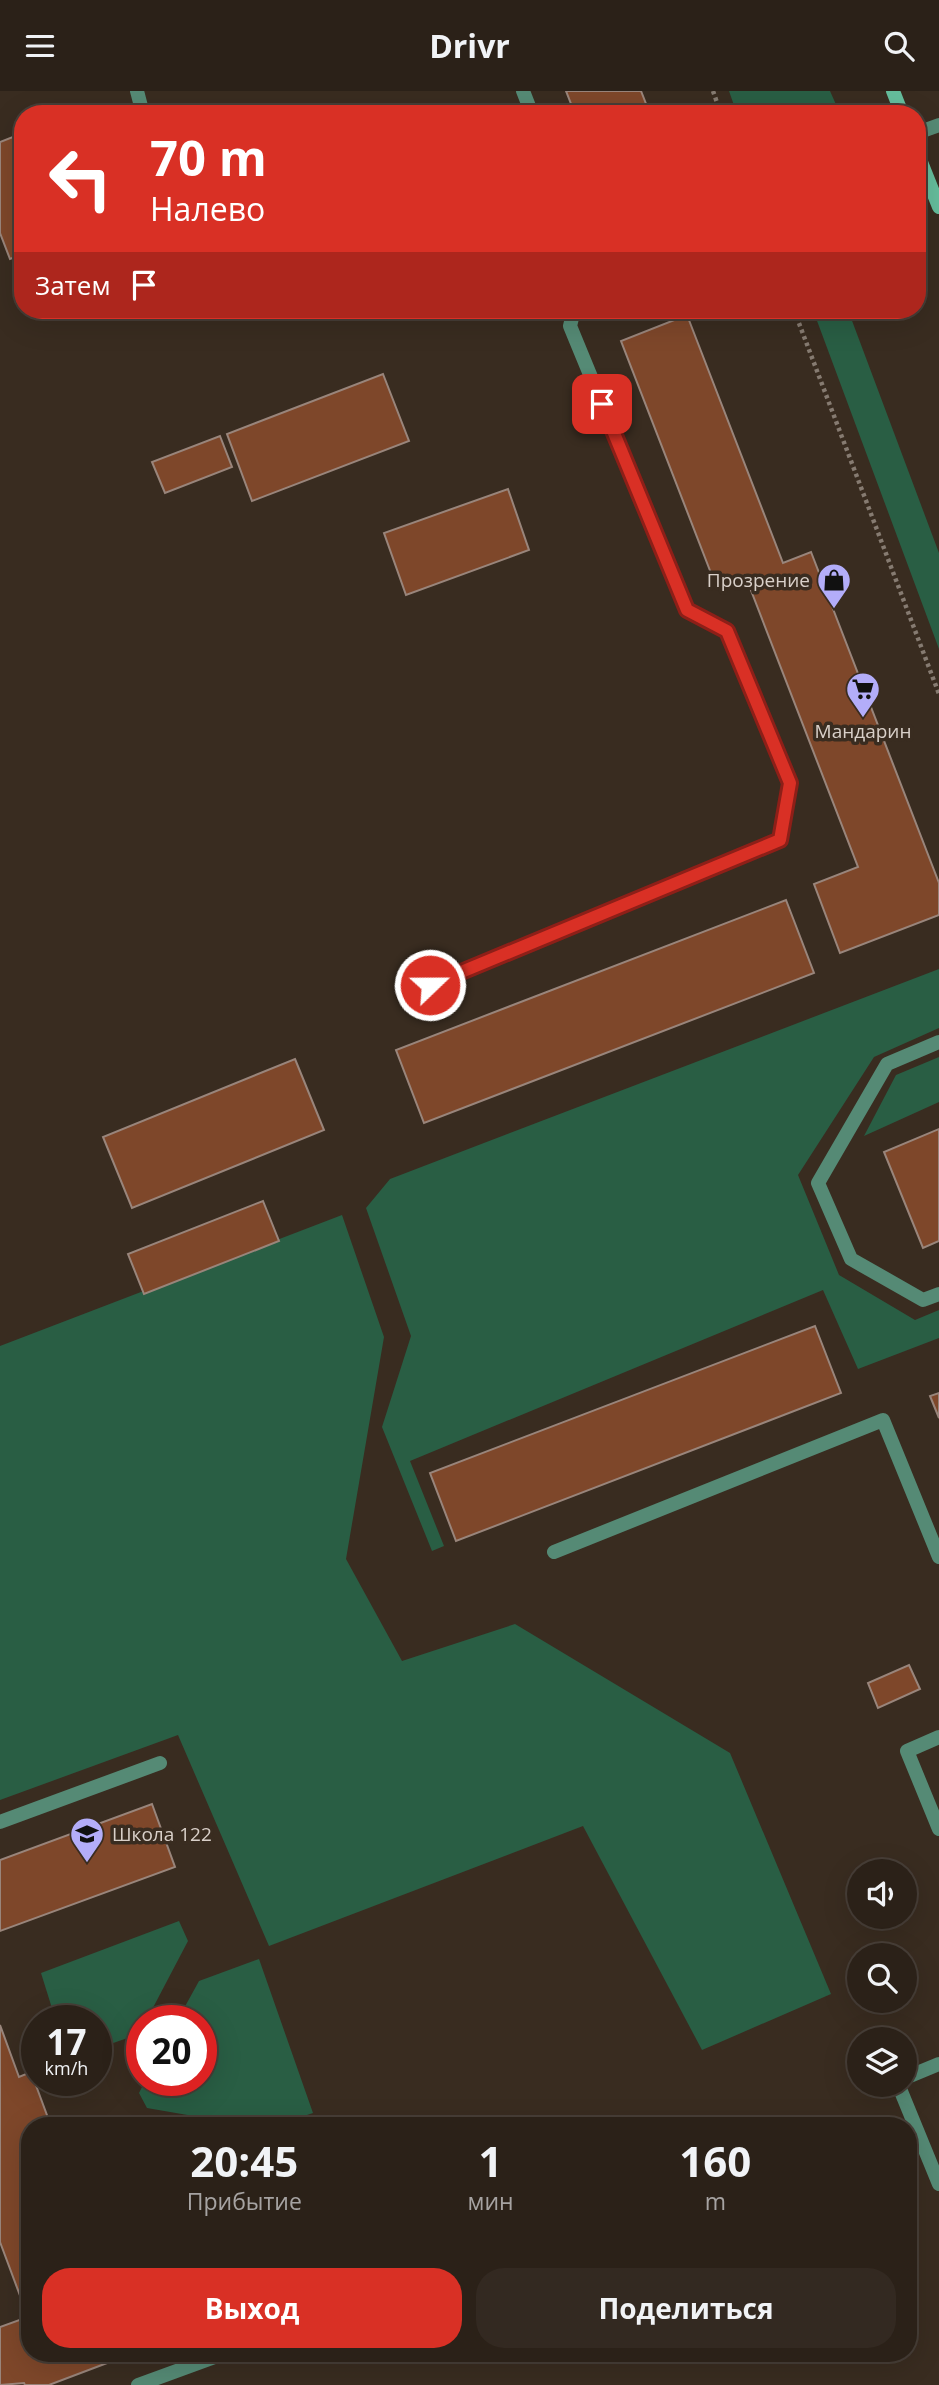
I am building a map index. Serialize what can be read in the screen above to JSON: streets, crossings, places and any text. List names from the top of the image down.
{
  "places": {
    "shop": ["Прозрение"],
    "supermarket": ["Мандарин"],
    "school or university": ["Школа 122"]
  },
  "page": {
    "header": "Drivr",
    "turn": ["70 m", "Налево"],
    "then": "Затем",
    "speed": "17 km/h",
    "limit": "20",
    "eta": [
      "20:45",
      "Прибытие",
      "1",
      "мин",
      "160",
      "m"
    ],
    "buttons": ["Выход", "Поделиться"]
  }
}
